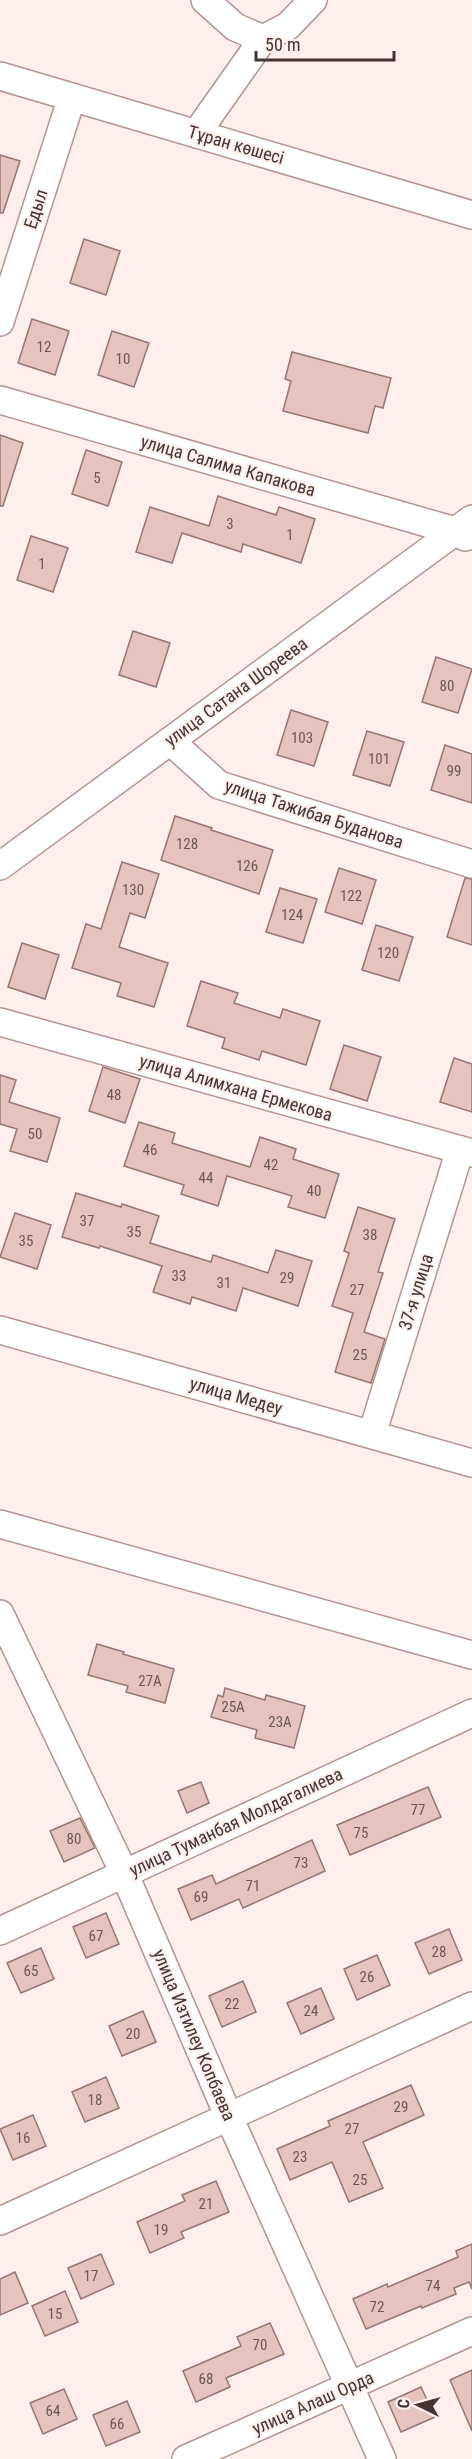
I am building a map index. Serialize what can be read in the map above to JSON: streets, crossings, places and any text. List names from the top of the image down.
{
  "streets": {
    "street": [
      "Тұран көшесі",
      "Едыл",
      "улица Салима Капакова",
      "улица Сатана Шореева",
      "улица Тажибая Буданова",
      "улица Алимхана Ермекова",
      "37-я улица",
      "улица Медеу",
      "улица Туманбая Молдагалиева",
      "улица Изтилеу Копбаева",
      "улица Алаш Орда"
    ]
  },
  "crossings": [
    ["Тұран көшесі", "Едыл"],
    ["улица Салима Капакова", "улица Сатана Шореева"],
    ["улица Сатана Шореева", "улица Тажибая Буданова"],
    ["улица Алимхана Ермекова", "37-я улица"],
    ["37-я улица", "улица Медеу"],
    ["улица Туманбая Молдагалиева", "улица Изтилеу Копбаева"],
    ["улица Изтилеу Копбаева", "улица Алаш Орда"]
  ],
  "house_numbers": [
    "12",
    "10",
    "5",
    "3",
    "1",
    "1",
    "80",
    "103",
    "101",
    "99",
    "128",
    "126",
    "130",
    "122",
    "124",
    "120",
    "48",
    "50",
    "46",
    "42",
    "44",
    "40",
    "37",
    "35",
    "38",
    "35",
    "33",
    "29",
    "31",
    "27",
    "25",
    "27А",
    "25А",
    "23А",
    "77",
    "75",
    "80",
    "73",
    "71",
    "69",
    "67",
    "28",
    "65",
    "26",
    "22",
    "24",
    "20",
    "18",
    "29",
    "27",
    "16",
    "23",
    "25",
    "21",
    "19",
    "17",
    "74",
    "72",
    "15",
    "70",
    "68",
    "64",
    "66"
  ],
  "scale_bar": "50 m",
  "north": "left"
}
